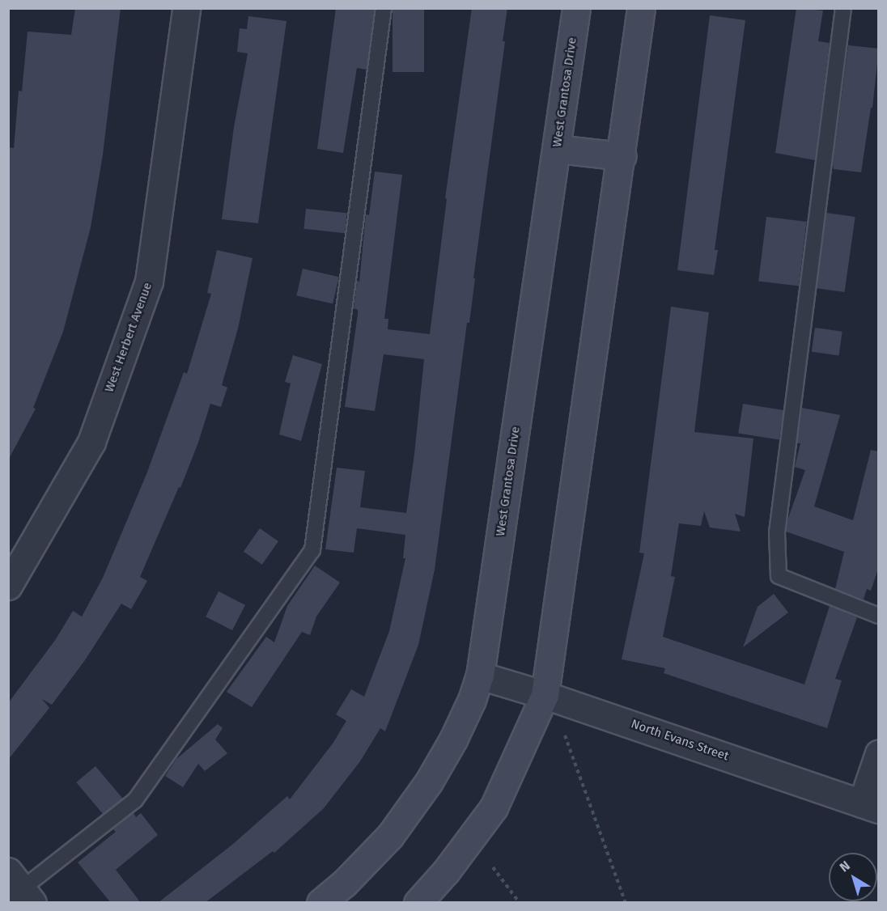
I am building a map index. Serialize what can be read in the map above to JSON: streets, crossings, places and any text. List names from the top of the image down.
{
  "streets": {
    "street": ["West Grantosa Drive", "West Herbert Avenue", "North Evans Street"]
  },
  "crossings": [
    ["West Grantosa Drive", "North Evans Street"]
  ],
  "north": "top left"
}
